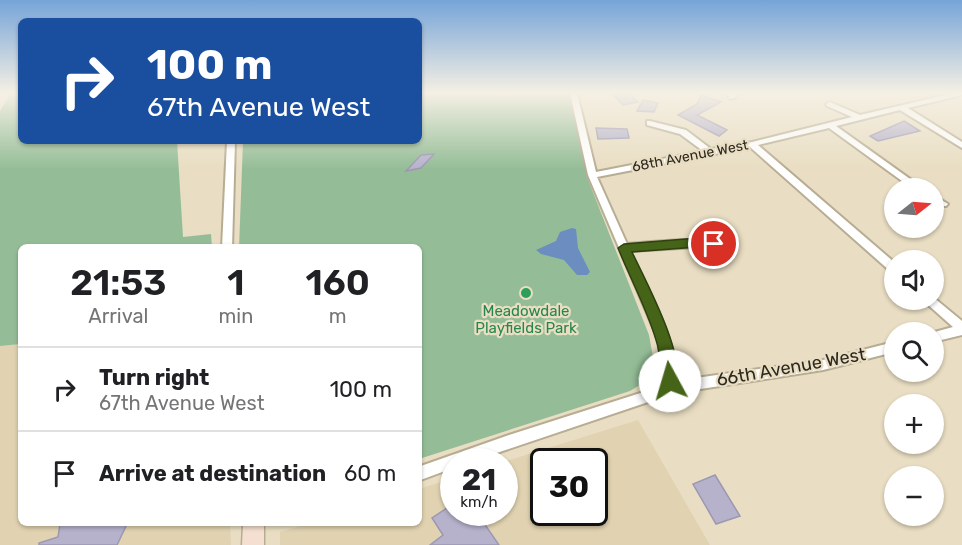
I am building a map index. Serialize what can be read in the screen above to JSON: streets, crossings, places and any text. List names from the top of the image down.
{
  "streets": {
    "street": ["68th Avenue West", "66th Avenue West"]
  },
  "places": ["Meadowdale Playfields Park"],
  "north": "right",
  "page": {
    "turn": ["100 m", "67th Avenue West"],
    "map_buttons": ["+", "−"],
    "eta": [
      "21:53",
      "Arrival",
      "1",
      "min",
      "160",
      "m"
    ],
    "list": [
      {
        "name": "Turn right",
        "note": "67th Avenue West",
        "value": "100 m"
      },
      {
        "name": "Arrive at destination",
        "value": "60 m"
      }
    ],
    "speed": "21 km/h",
    "limit": "30"
  }
}
